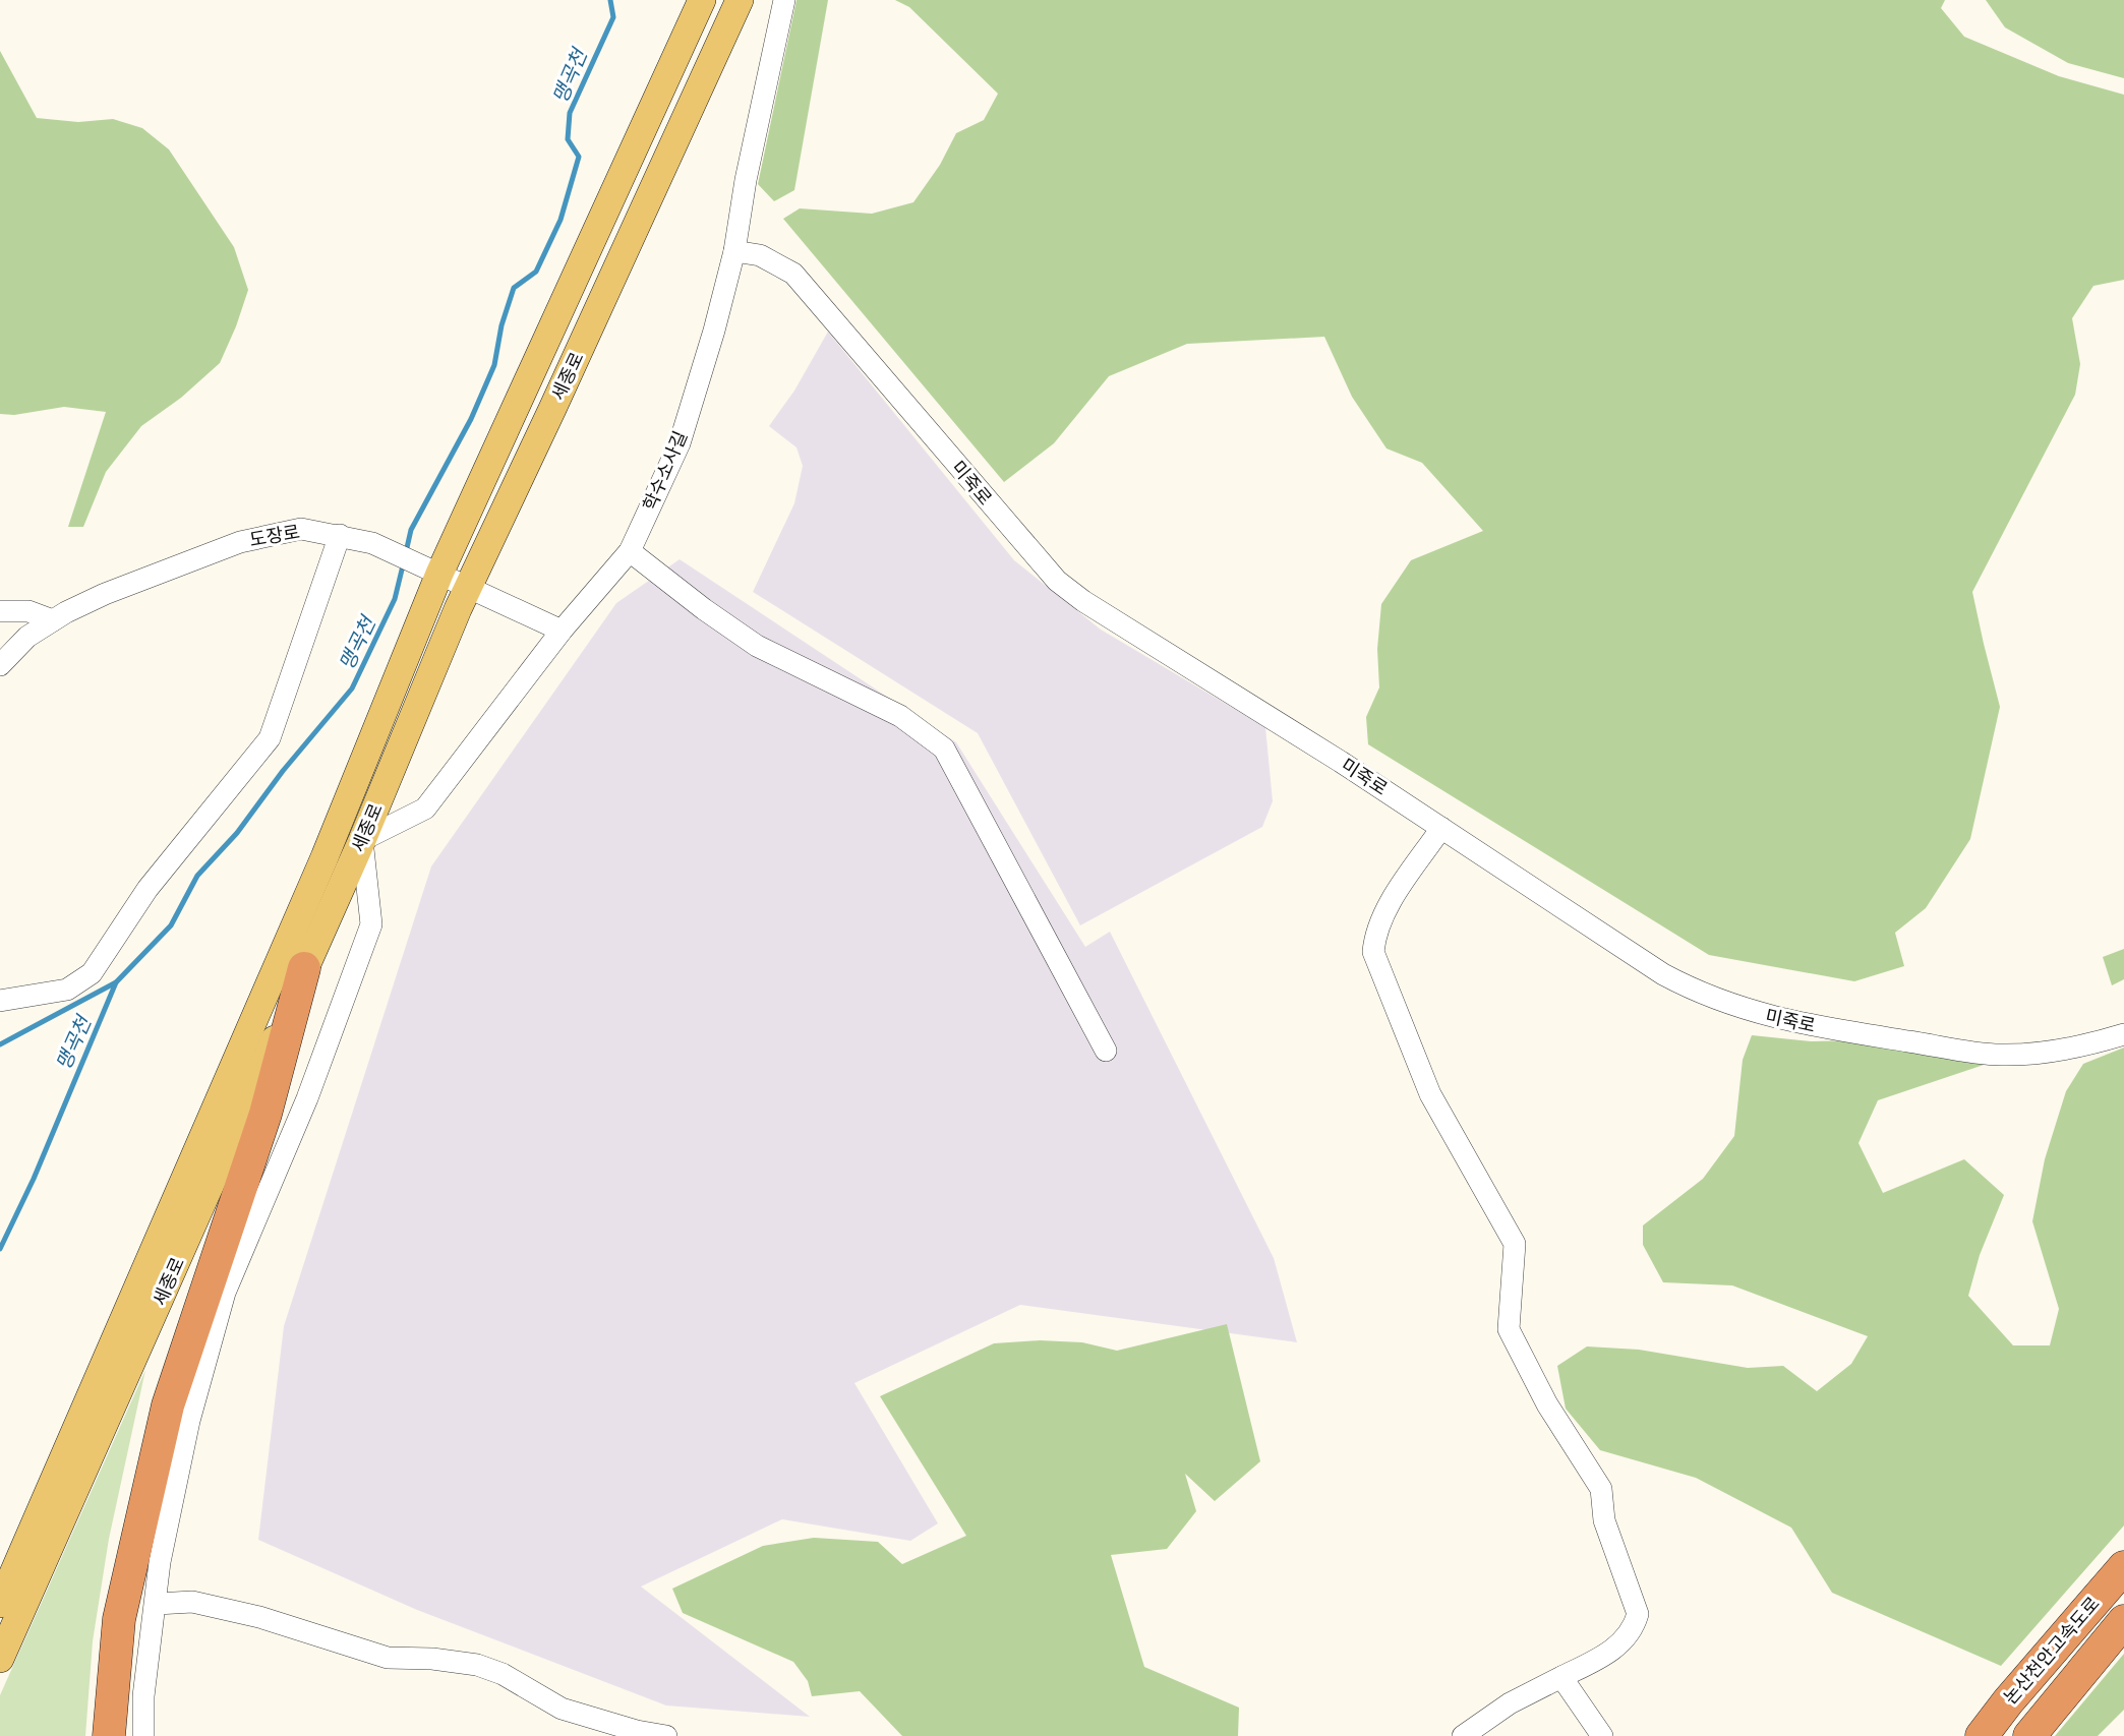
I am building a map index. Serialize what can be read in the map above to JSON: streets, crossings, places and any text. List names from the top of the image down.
{
  "streets": {
    "highway": ["논산천안고속도로"],
    "main road": ["세종로"],
    "street": ["학수소사길", "미죽로", "도장로"]
  },
  "crossings": [
    ["세종로", "학수소사길"],
    ["세종로", "도장로"],
    ["학수소사길", "미죽로"],
    ["학수소사길", "도장로"]
  ],
  "water": ["맹곡천"]
}
